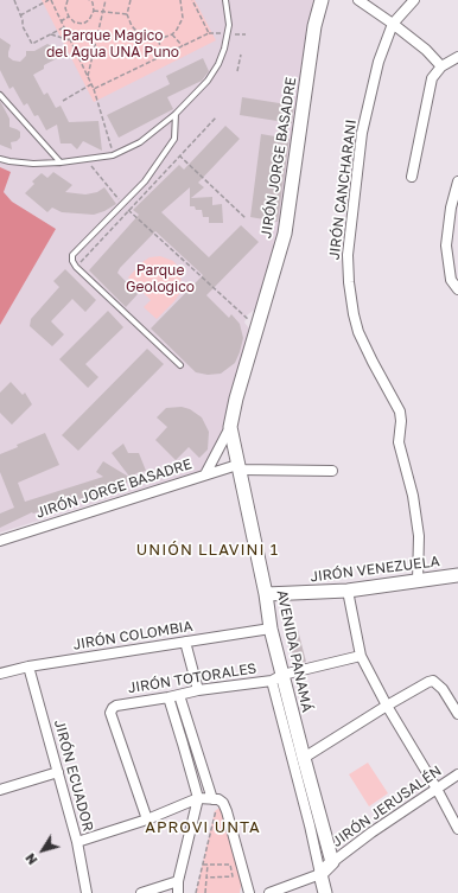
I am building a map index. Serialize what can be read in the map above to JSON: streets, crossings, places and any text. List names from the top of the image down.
{
  "streets": {
    "street": [
      "JIRÓN JORGE BASADRE",
      "JIRÓN CANCHARANI",
      "JIRÓN VENEZUELA",
      "JIRÓN COLOMBIA",
      "AVENIDA PANAMÁ",
      "JIRÓN TOTORALES",
      "JIRÓN ECUADOR",
      "JIRÓN JERUSALÉN"
    ]
  },
  "crossings": [
    ["JIRÓN JORGE BASADRE", "AVENIDA PANAMÁ"],
    ["JIRÓN CANCHARANI", "JIRÓN VENEZUELA"],
    ["JIRÓN VENEZUELA", "AVENIDA PANAMÁ"],
    ["JIRÓN COLOMBIA", "AVENIDA PANAMÁ"],
    ["JIRÓN COLOMBIA", "JIRÓN ECUADOR"],
    ["AVENIDA PANAMÁ", "JIRÓN TOTORALES"],
    ["AVENIDA PANAMÁ", "JIRÓN JERUSALÉN"]
  ],
  "districts": ["UNIÓN LLAVINI 1", "APROVI UNTA"],
  "parks": ["Parque Magico del Agua UNA Puno", "Parque Geologico"],
  "north": "bottom left"
}
